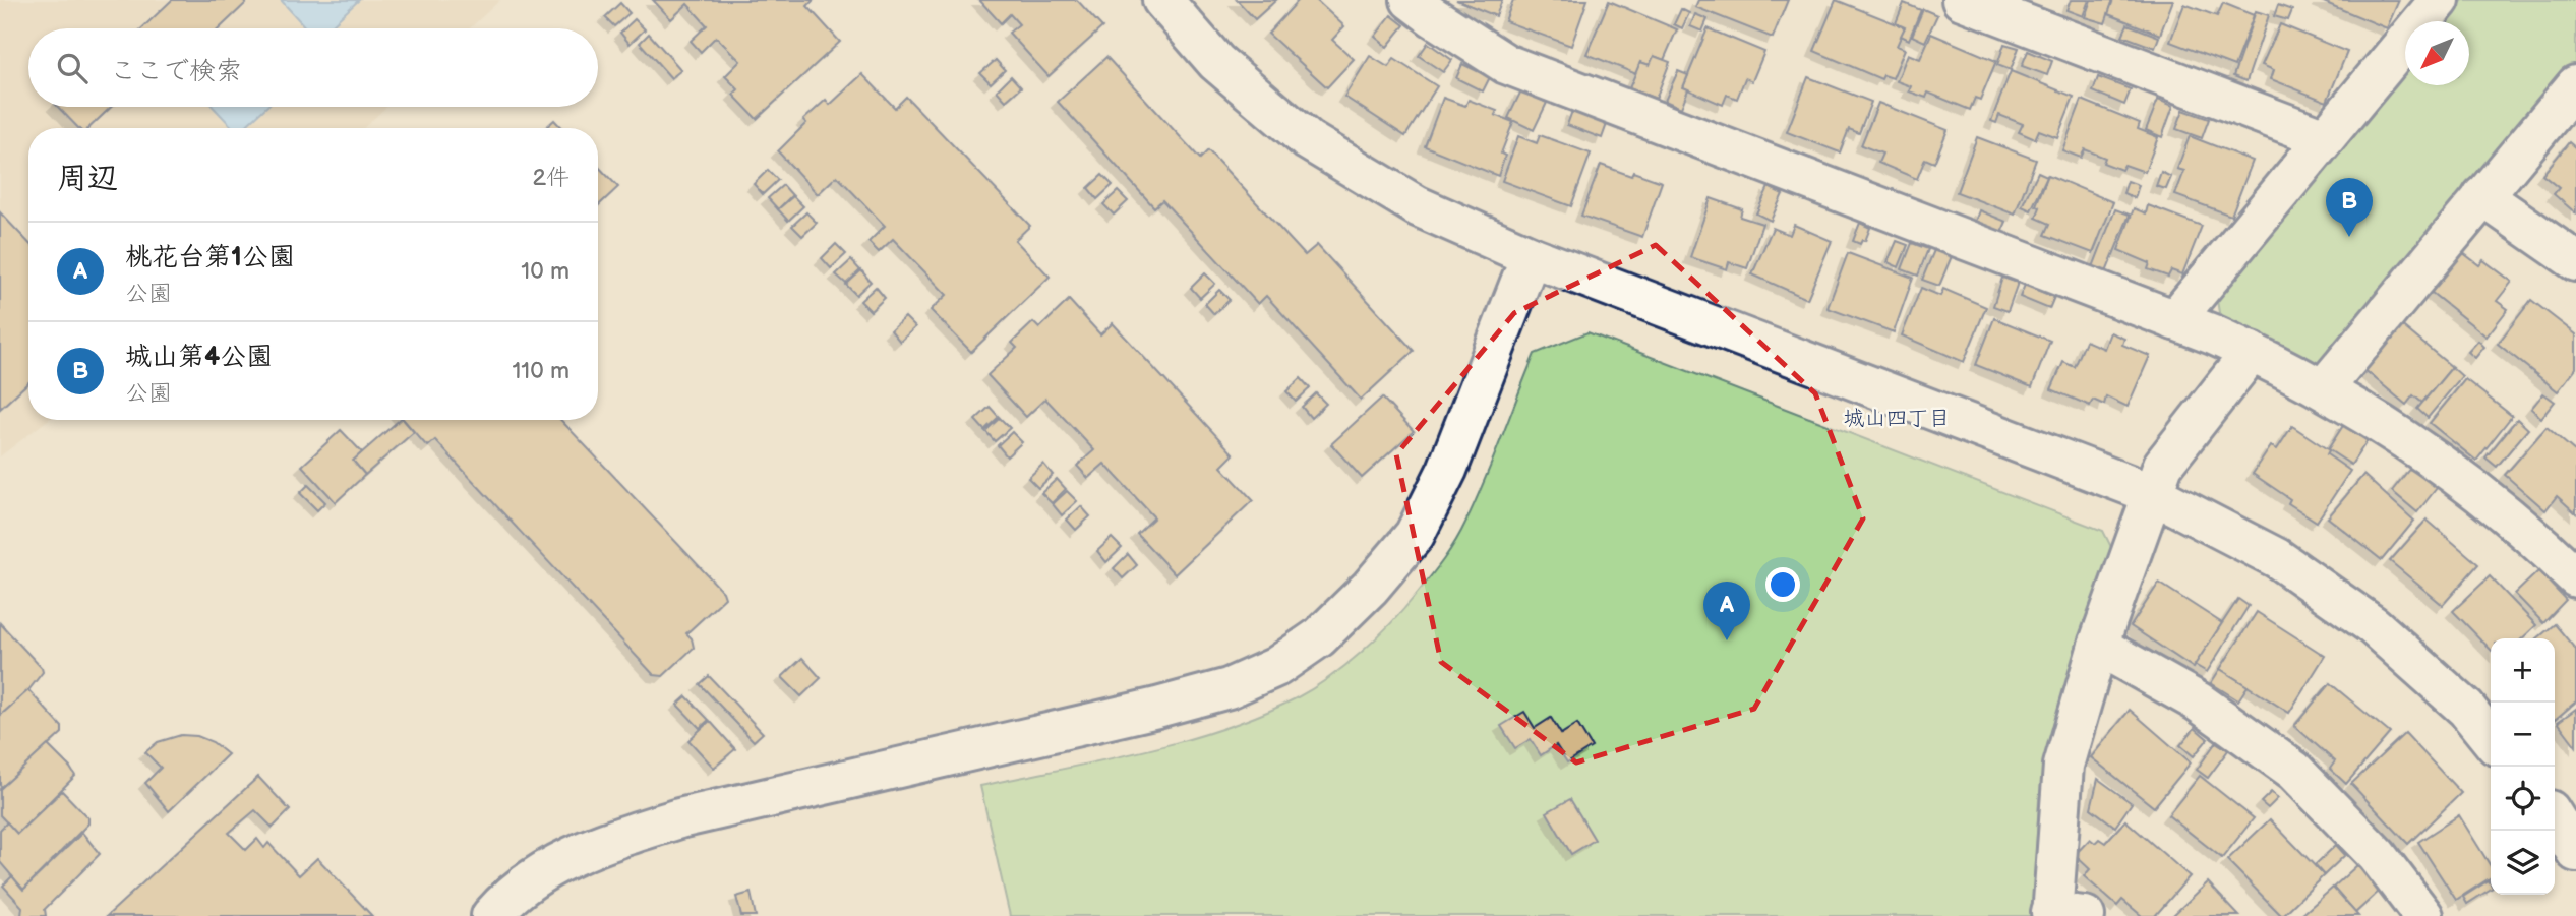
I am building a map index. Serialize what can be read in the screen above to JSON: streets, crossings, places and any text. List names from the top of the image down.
{
  "districts": ["城山四丁目"],
  "north": "bottom left",
  "page": {
    "search": "ここで検索",
    "heading": ["周辺", "2件"],
    "pins": ["B", "A"],
    "list": [
      {
        "mark": "A",
        "name": "桃花台第1公園",
        "note": "公園",
        "value": "10 m"
      },
      {
        "mark": "B",
        "name": "城山第4公園",
        "note": "公園",
        "value": "110 m"
      }
    ],
    "map_buttons": ["+", "−"]
  }
}
